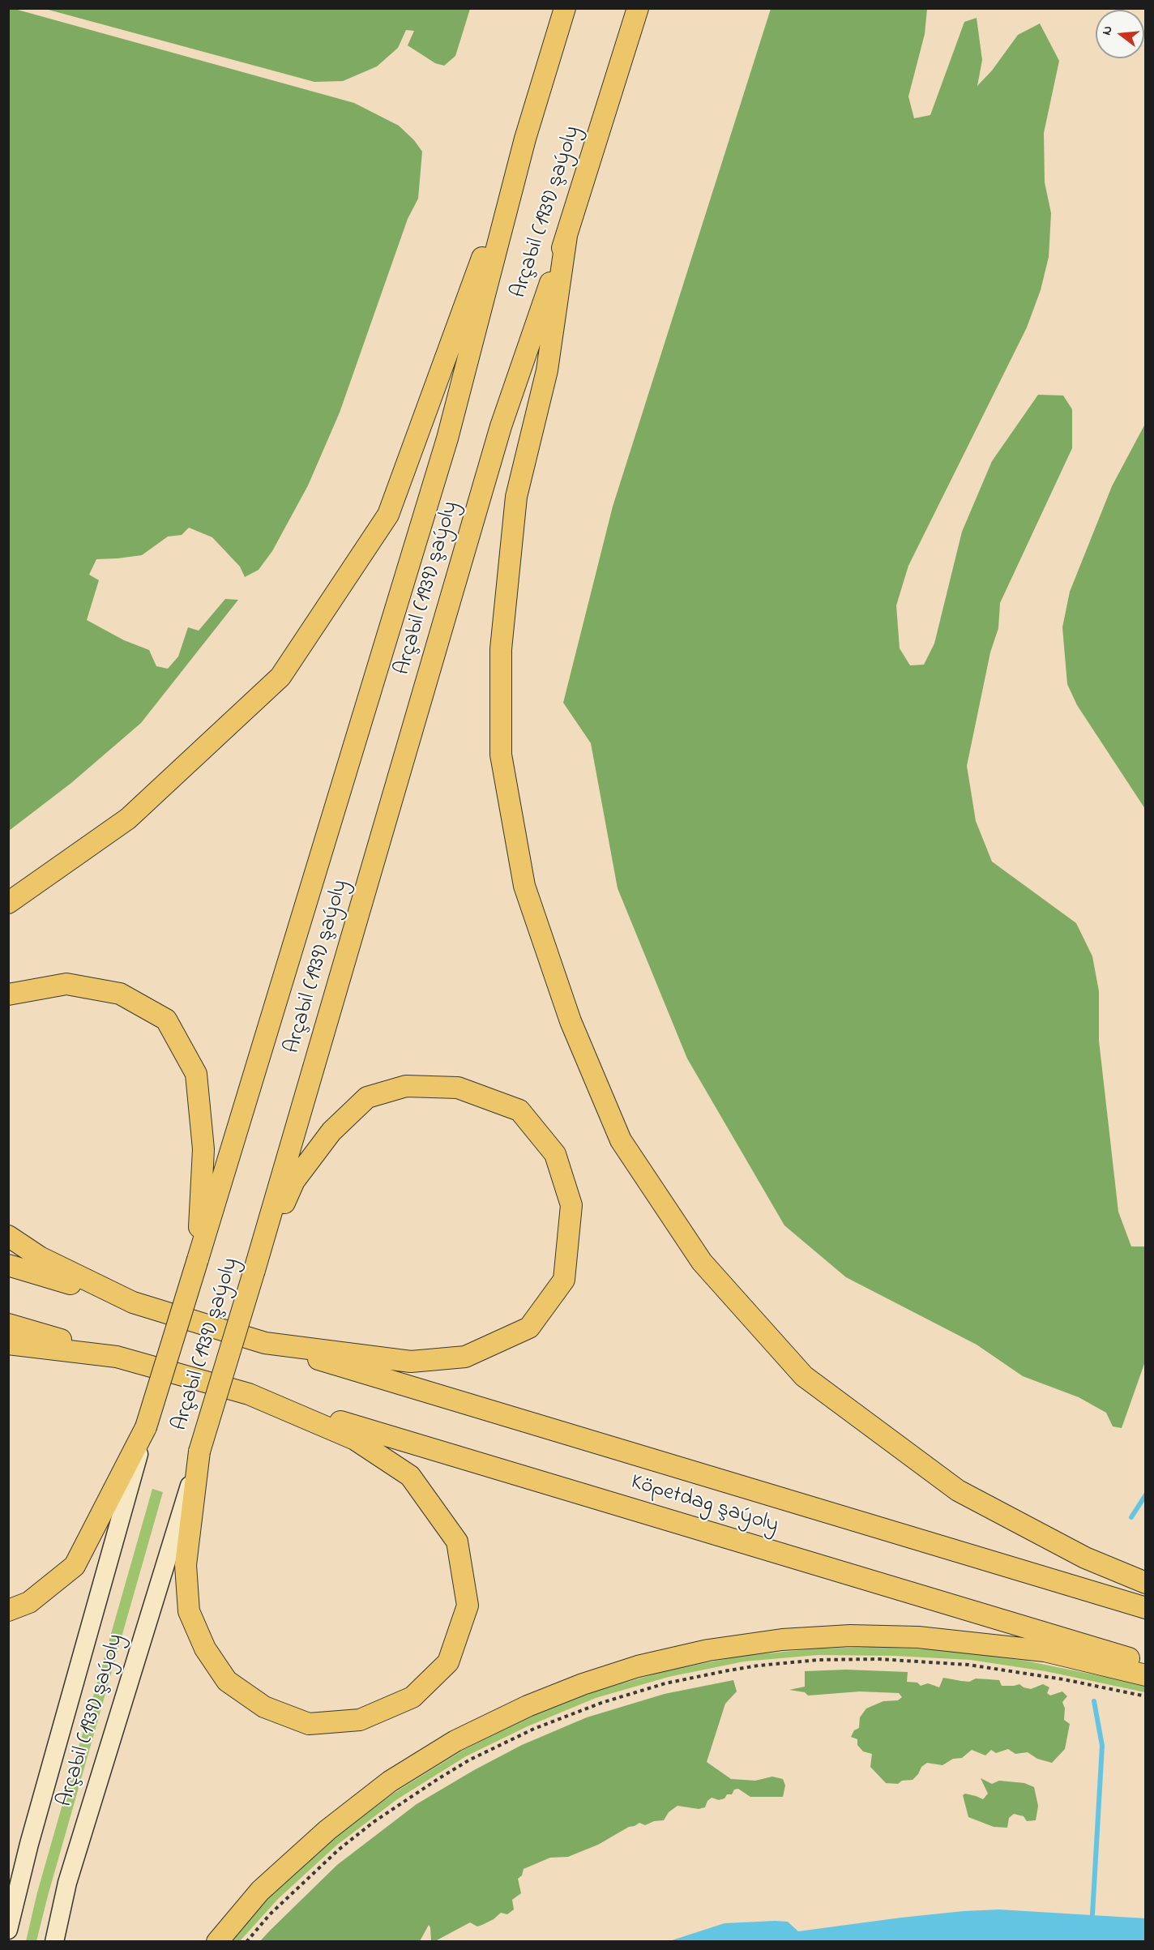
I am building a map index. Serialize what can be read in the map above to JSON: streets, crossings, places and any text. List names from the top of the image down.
{
  "streets": {
    "main road": ["Arçabil (1939) şaýoly", "Köpetdag şaýoly"]
  },
  "north": "left"
}
